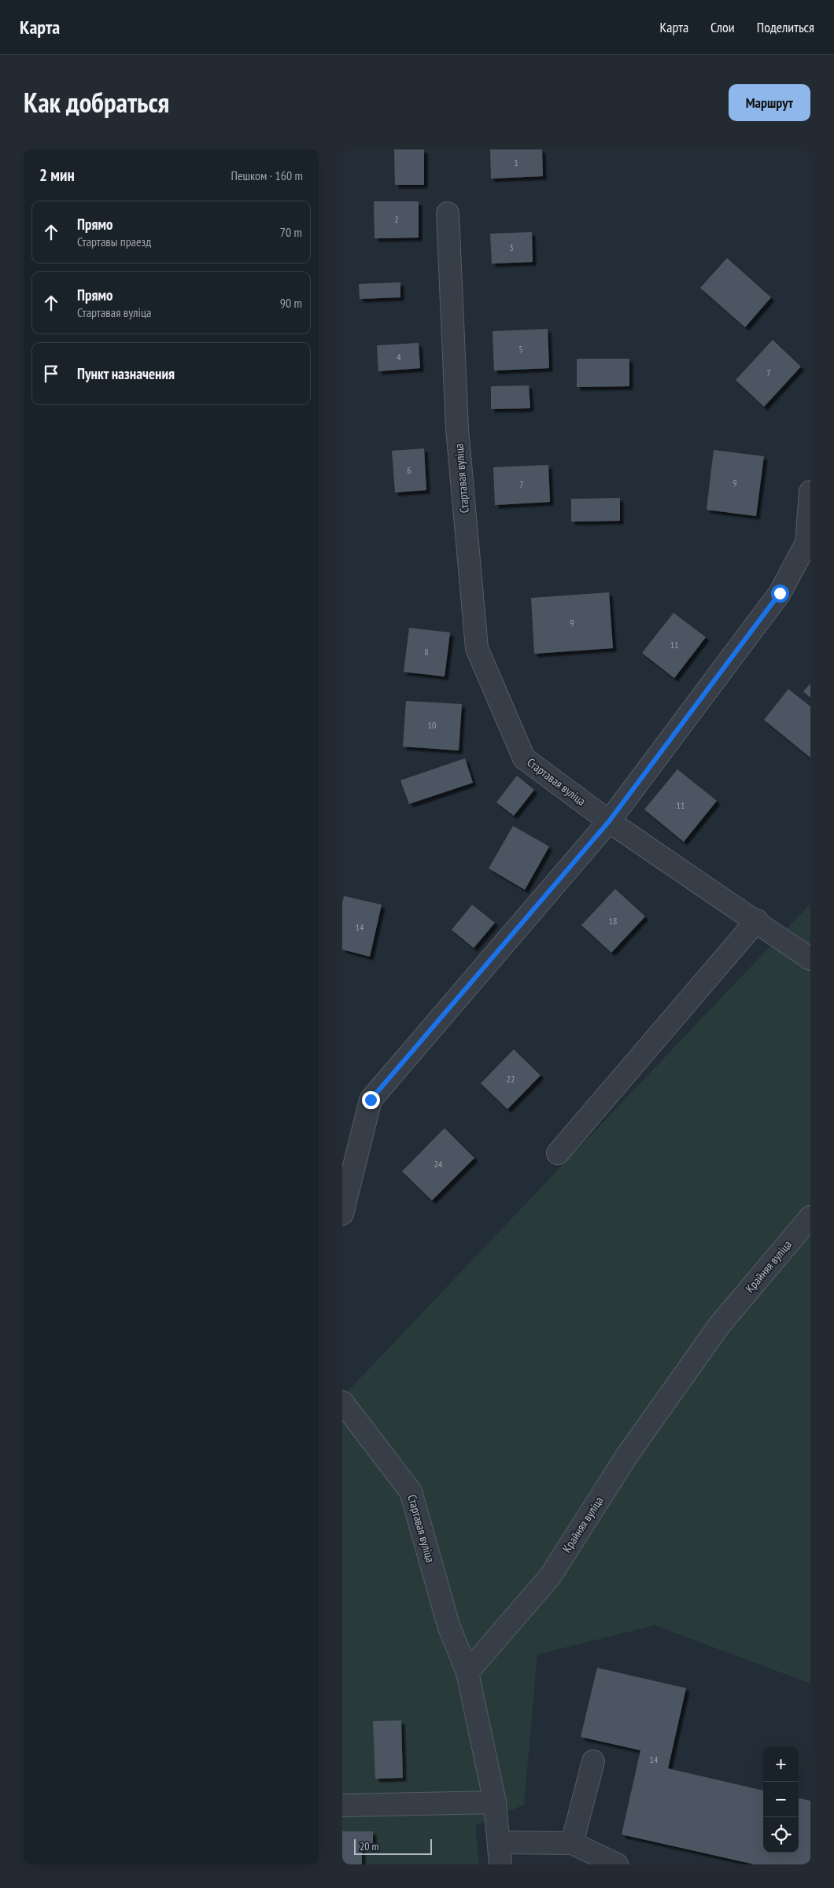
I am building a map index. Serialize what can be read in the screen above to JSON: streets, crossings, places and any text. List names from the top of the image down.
{
  "streets": {
    "street": ["Стартавая вуліца", "Крайняя вуліца"]
  },
  "crossings": [
    ["Стартавая вуліца", "Крайняя вуліца"]
  ],
  "house_numbers": [
    "1",
    "2",
    "3",
    "5",
    "4",
    "7",
    "6",
    "9",
    "7",
    "9",
    "11",
    "8",
    "10",
    "11",
    "18",
    "14",
    "22",
    "24",
    "14"
  ],
  "scale_bar": "20 m",
  "page": {
    "header": "Карта",
    "nav": ["Карта", "Слои", "Поделиться"],
    "title": "Как добраться",
    "buttons": "Маршрут",
    "heading": ["2 мин", "Пешком · 160 m"],
    "list": [
      ["Прямо", "Стартавы праезд", "70 m"],
      ["Прямо", "Стартавая вуліца", "90 m"],
      "Пункт назначения"
    ],
    "map_buttons": ["+", "−"],
    "scale": "20 m"
  }
}
